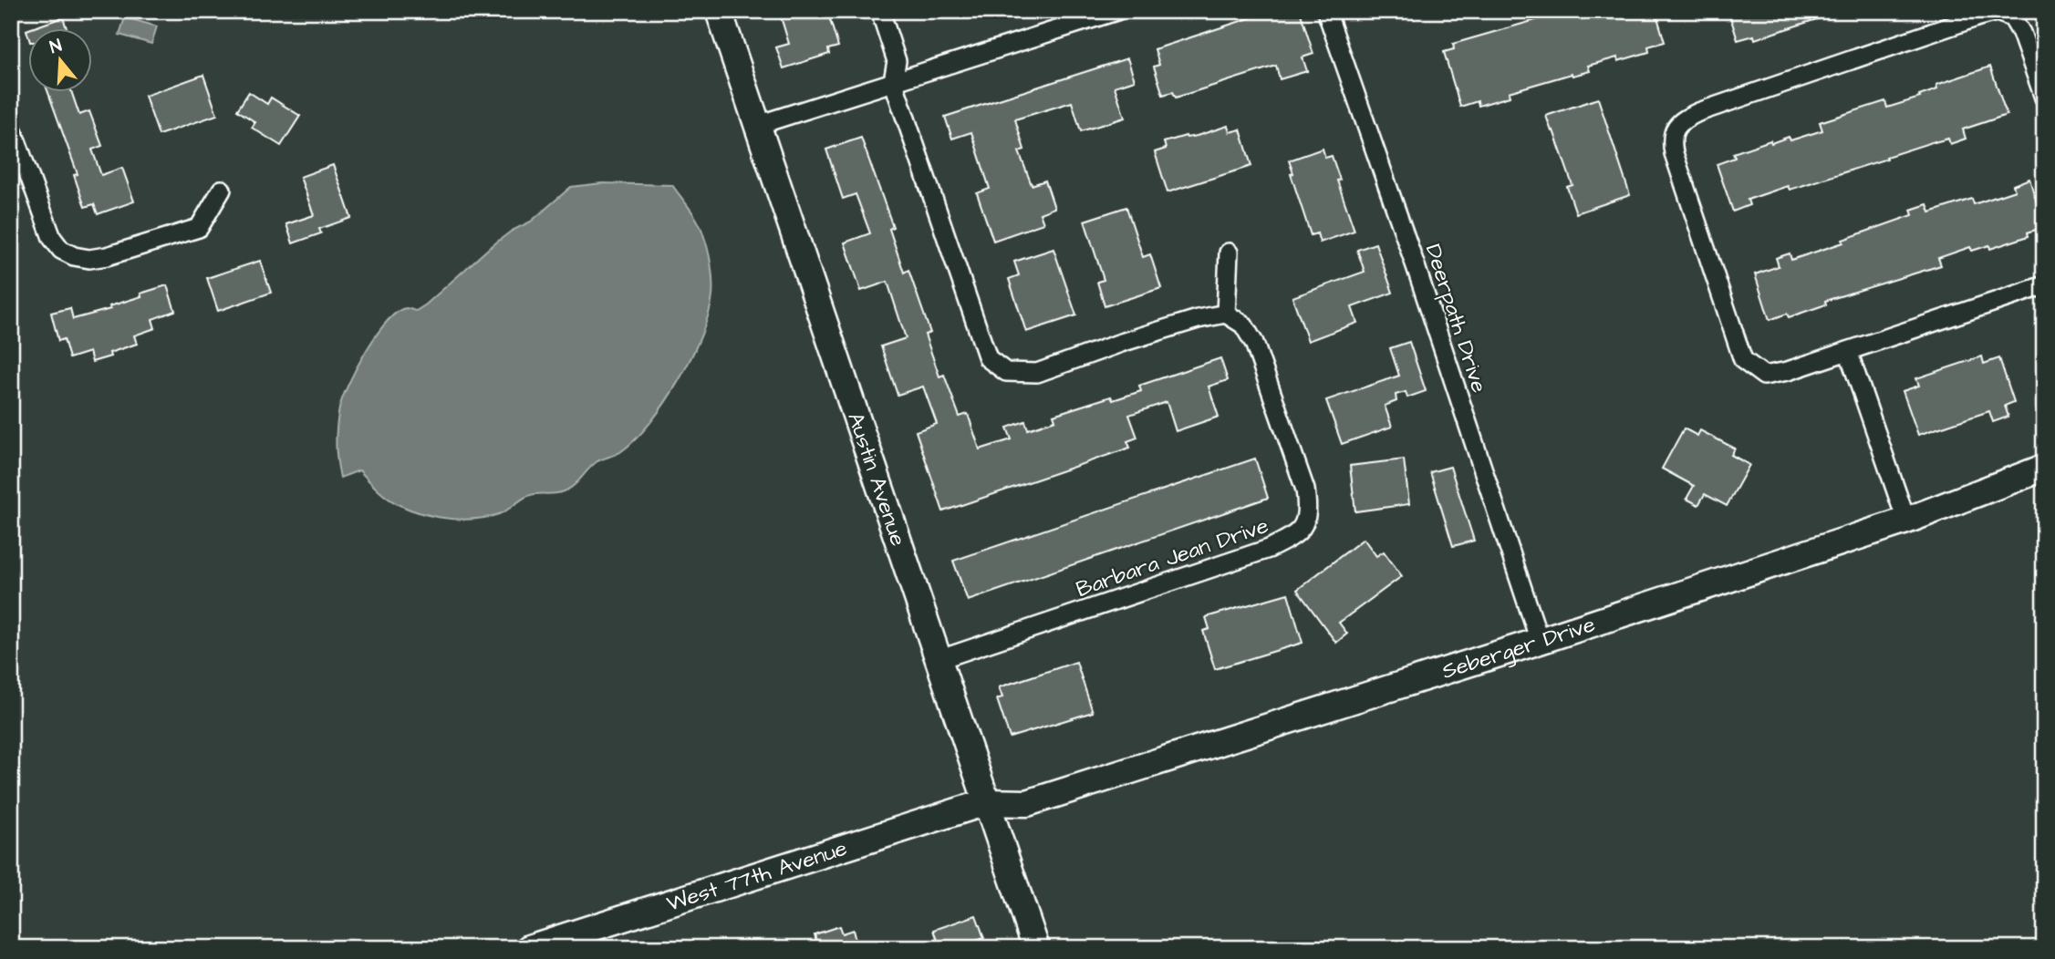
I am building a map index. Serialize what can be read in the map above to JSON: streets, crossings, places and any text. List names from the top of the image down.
{
  "streets": {
    "street": [
      "Deerpath Drive",
      "Austin Avenue",
      "Barbara Jean Drive",
      "Seberger Drive",
      "West 77th Avenue"
    ]
  },
  "crossings": [
    ["Deerpath Drive", "Seberger Drive"],
    ["Austin Avenue", "Barbara Jean Drive"],
    ["Austin Avenue", "Seberger Drive"],
    ["Austin Avenue", "West 77th Avenue"],
    ["Seberger Drive", "West 77th Avenue"]
  ],
  "north": "top"
}
